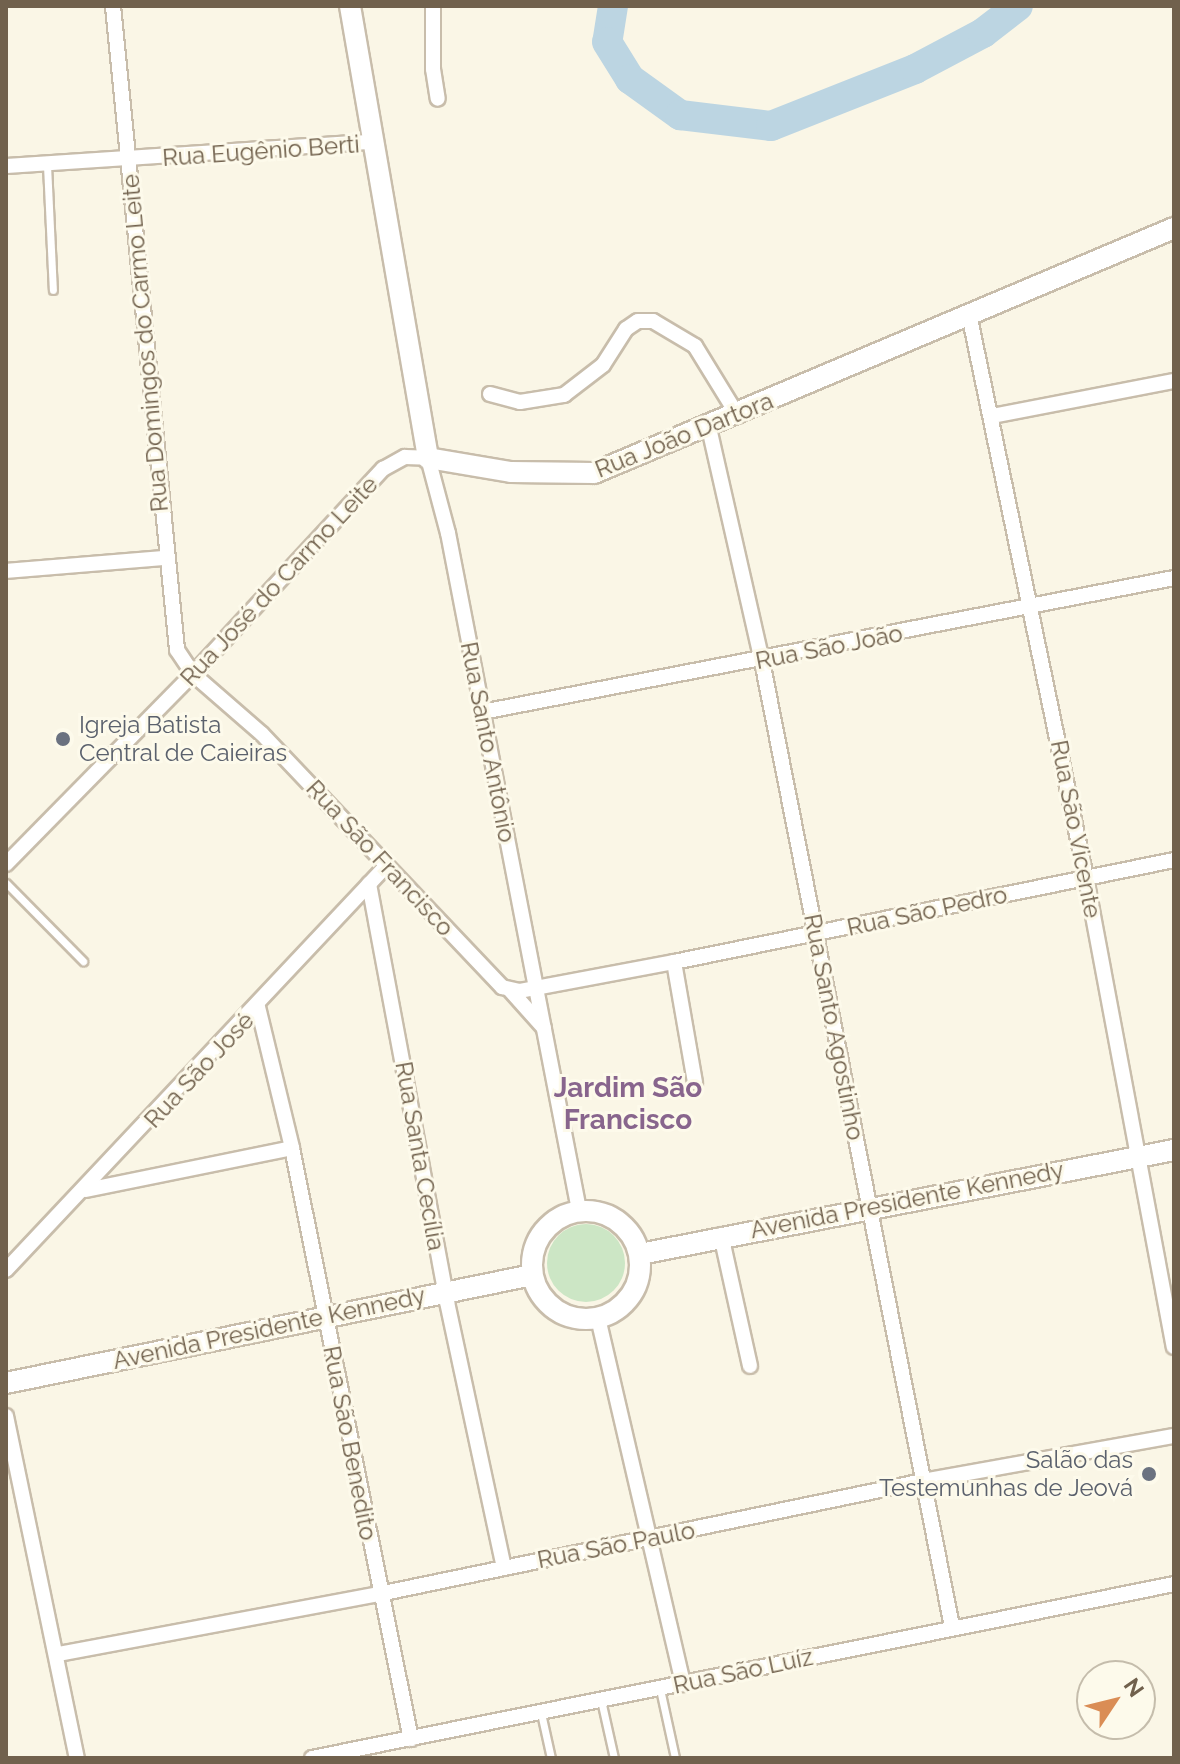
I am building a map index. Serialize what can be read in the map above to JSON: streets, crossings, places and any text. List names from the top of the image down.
{
  "streets": {
    "street": [
      "Rua Eugênio Berti",
      "Rua Domingos do Carmo Leite",
      "Rua João Dartora",
      "Rua José do Carmo Leite",
      "Rua São João",
      "Rua Santo Antônio",
      "Rua São Vicente",
      "Rua São Francisco",
      "Rua São Pedro",
      "Rua Santo Agostinho",
      "Rua São José",
      "Rua Santa Cecília",
      "Avenida Presidente Kennedy",
      "Rua São Benedito",
      "Rua São Paulo",
      "Rua São Luíz"
    ]
  },
  "crossings": [
    ["Rua Eugênio Berti", "Rua Domingos do Carmo Leite"],
    ["Rua Domingos do Carmo Leite", "Rua José do Carmo Leite"],
    ["Rua Domingos do Carmo Leite", "Rua São Francisco"],
    ["Rua João Dartora", "Rua José do Carmo Leite"],
    ["Rua João Dartora", "Rua Santo Antônio"],
    ["Rua João Dartora", "Rua São Vicente"],
    ["Rua João Dartora", "Rua Santo Agostinho"],
    ["Rua José do Carmo Leite", "Rua Santo Antônio"],
    ["Rua José do Carmo Leite", "Rua São Francisco"],
    ["Rua São João", "Rua Santo Antônio"],
    ["Rua São João", "Rua São Vicente"],
    ["Rua São João", "Rua Santo Agostinho"],
    ["Rua Santo Antônio", "Rua São Pedro"],
    ["Rua Santo Antônio", "Avenida Presidente Kennedy"],
    ["Rua São Vicente", "Rua São Pedro"],
    ["Rua São Vicente", "Avenida Presidente Kennedy"],
    ["Rua São Francisco", "Rua São José"],
    ["Rua São Pedro", "Rua Santo Agostinho"],
    ["Rua Santo Agostinho", "Avenida Presidente Kennedy"],
    ["Rua Santo Agostinho", "Rua São Paulo"],
    ["Rua Santo Agostinho", "Rua São Luíz"],
    ["Rua São José", "Rua Santa Cecília"],
    ["Rua São José", "Rua São Benedito"],
    ["Rua Santa Cecília", "Avenida Presidente Kennedy"],
    ["Rua Santa Cecília", "Rua São Paulo"],
    ["Avenida Presidente Kennedy", "Rua São Benedito"],
    ["Rua São Benedito", "Rua São Paulo"],
    ["Rua São Benedito", "Rua São Luíz"]
  ],
  "districts": ["Jardim São Francisco"],
  "places": ["Igreja Batista Central de Caieiras", "Salão das Testemunhas de Jeová"],
  "north": "top right"
}
